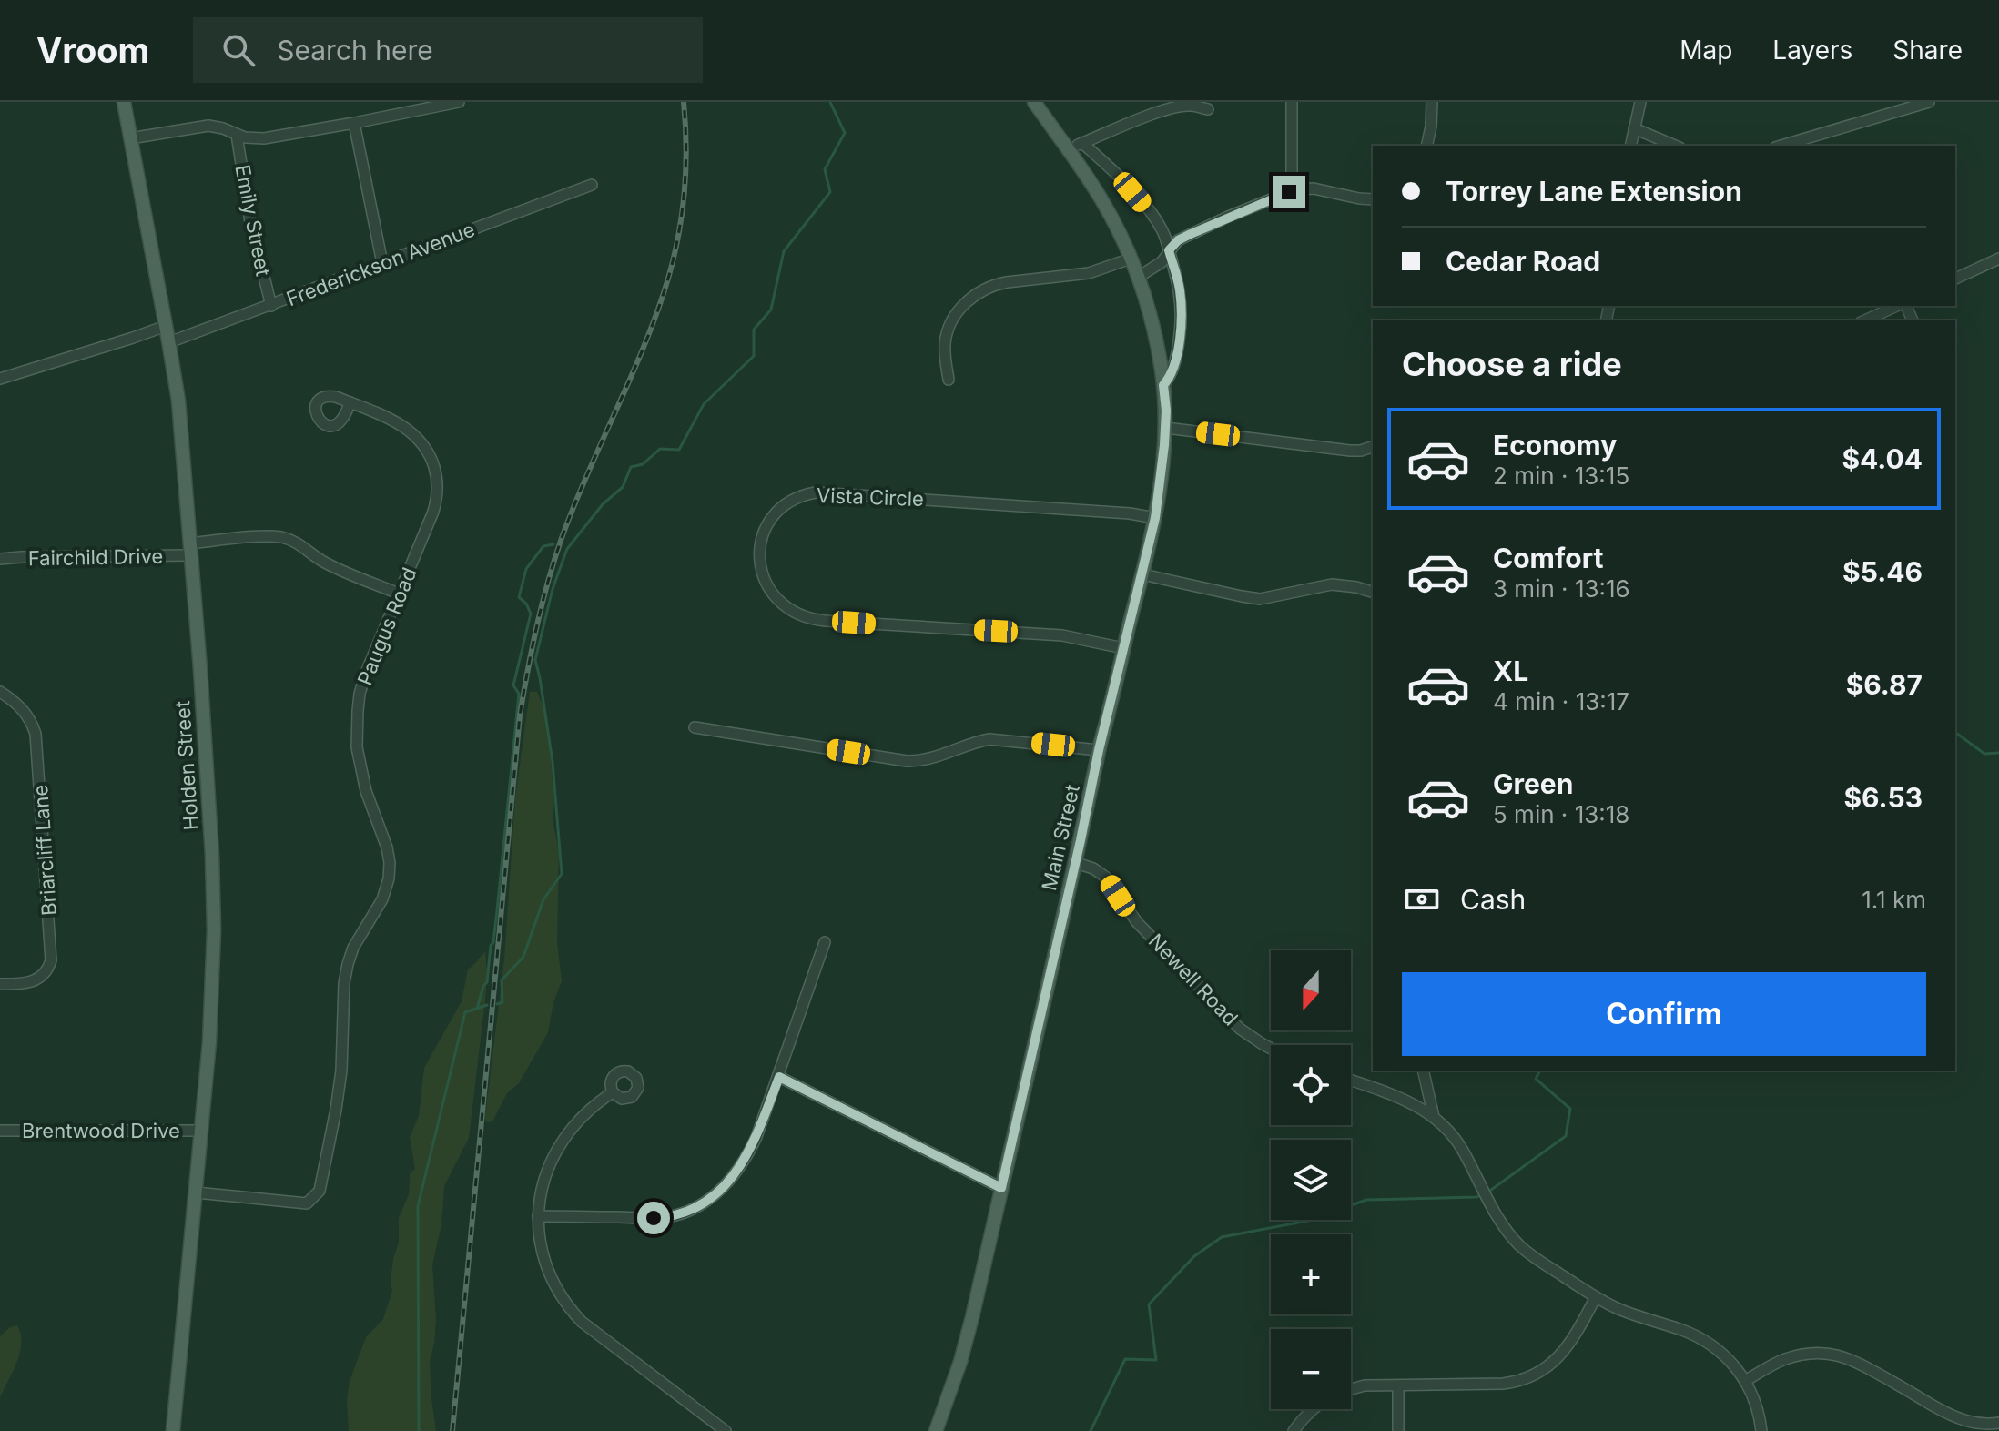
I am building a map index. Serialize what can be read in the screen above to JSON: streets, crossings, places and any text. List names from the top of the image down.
{
  "streets": {
    "main road": ["Holden Street", "Main Street"],
    "street": [
      "Emily Street",
      "Frederickson Avenue",
      "Vista Circle",
      "Fairchild Drive",
      "Paugus Road",
      "Briarcliff Lane",
      "Newell Road",
      "Brentwood Drive"
    ]
  },
  "crossings": [
    ["Emily Street", "Frederickson Avenue"],
    ["Frederickson Avenue", "Holden Street"],
    ["Vista Circle", "Main Street"],
    ["Fairchild Drive", "Paugus Road"],
    ["Fairchild Drive", "Holden Street"],
    ["Paugus Road", "Holden Street"],
    ["Holden Street", "Brentwood Drive"],
    ["Main Street", "Newell Road"]
  ],
  "north": "bottom",
  "page": {
    "header": "Vroom",
    "search": "Search here",
    "nav": ["Map", "Layers", "Share"],
    "banner": ["Torrey Lane Extension", "Cedar Road"],
    "heading": "Choose a ride",
    "list": [
      {
        "name": "Economy",
        "note": "2 min · 13:15",
        "value": "$4.04"
      },
      {
        "name": "Comfort",
        "note": "3 min · 13:16",
        "value": "$5.46"
      },
      {
        "name": "XL",
        "note": "4 min · 13:17",
        "value": "$6.87"
      },
      {
        "name": "Green",
        "note": "5 min · 13:18",
        "value": "$6.53"
      }
    ],
    "pay": ["Cash", "1.1 km"],
    "map_buttons": ["+", "−"],
    "buttons": "Confirm"
  }
}
